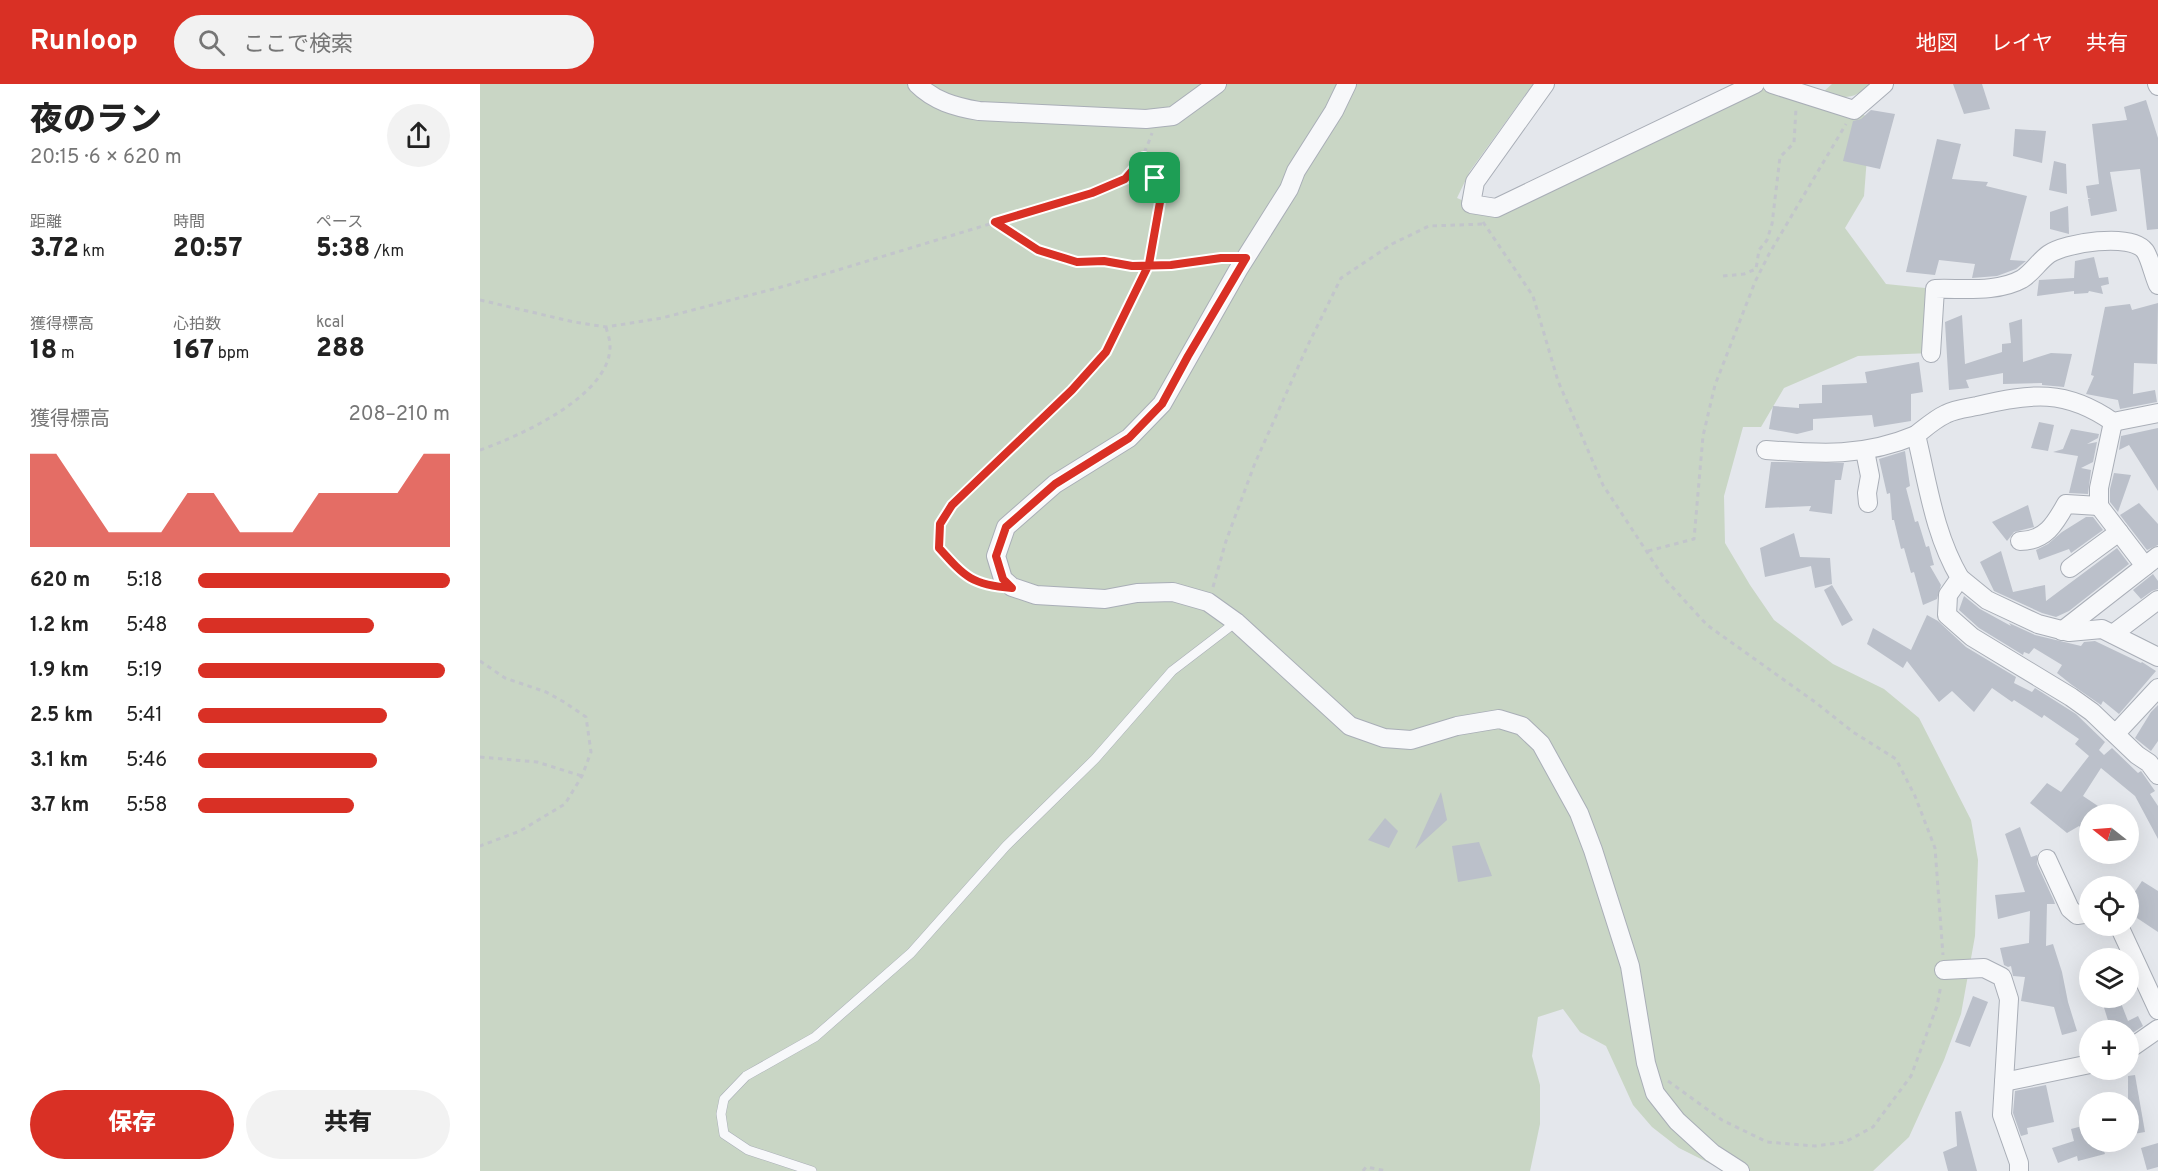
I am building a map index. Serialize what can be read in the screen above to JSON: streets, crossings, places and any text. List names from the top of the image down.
{
  "north": "left",
  "page": {
    "header": "Runloop",
    "search": "ここで検索",
    "nav": ["地図", "レイヤ", "共有"],
    "heading": ["夜のラン", "20:15 · 6 × 620 m"],
    "stats": [
      ["距離", "3.72 km"],
      ["時間", "20:57"],
      ["ペース", "5:38 /km"],
      ["獲得標高", "18 m"],
      ["心拍数", "167 bpm"],
      ["kcal", "288"]
    ],
    "chart": ["獲得標高", "208–210 m"],
    "list": [
      {
        "name": "620 m",
        "note": "5:18"
      },
      {
        "name": "1.2 km",
        "note": "5:48"
      },
      {
        "name": "1.9 km",
        "note": "5:19"
      },
      {
        "name": "2.5 km",
        "note": "5:41"
      },
      {
        "name": "3.1 km",
        "note": "5:46"
      },
      {
        "name": "3.7 km",
        "note": "5:58"
      }
    ],
    "map_buttons": ["+", "−"],
    "buttons": ["保存", "共有"]
  }
}
